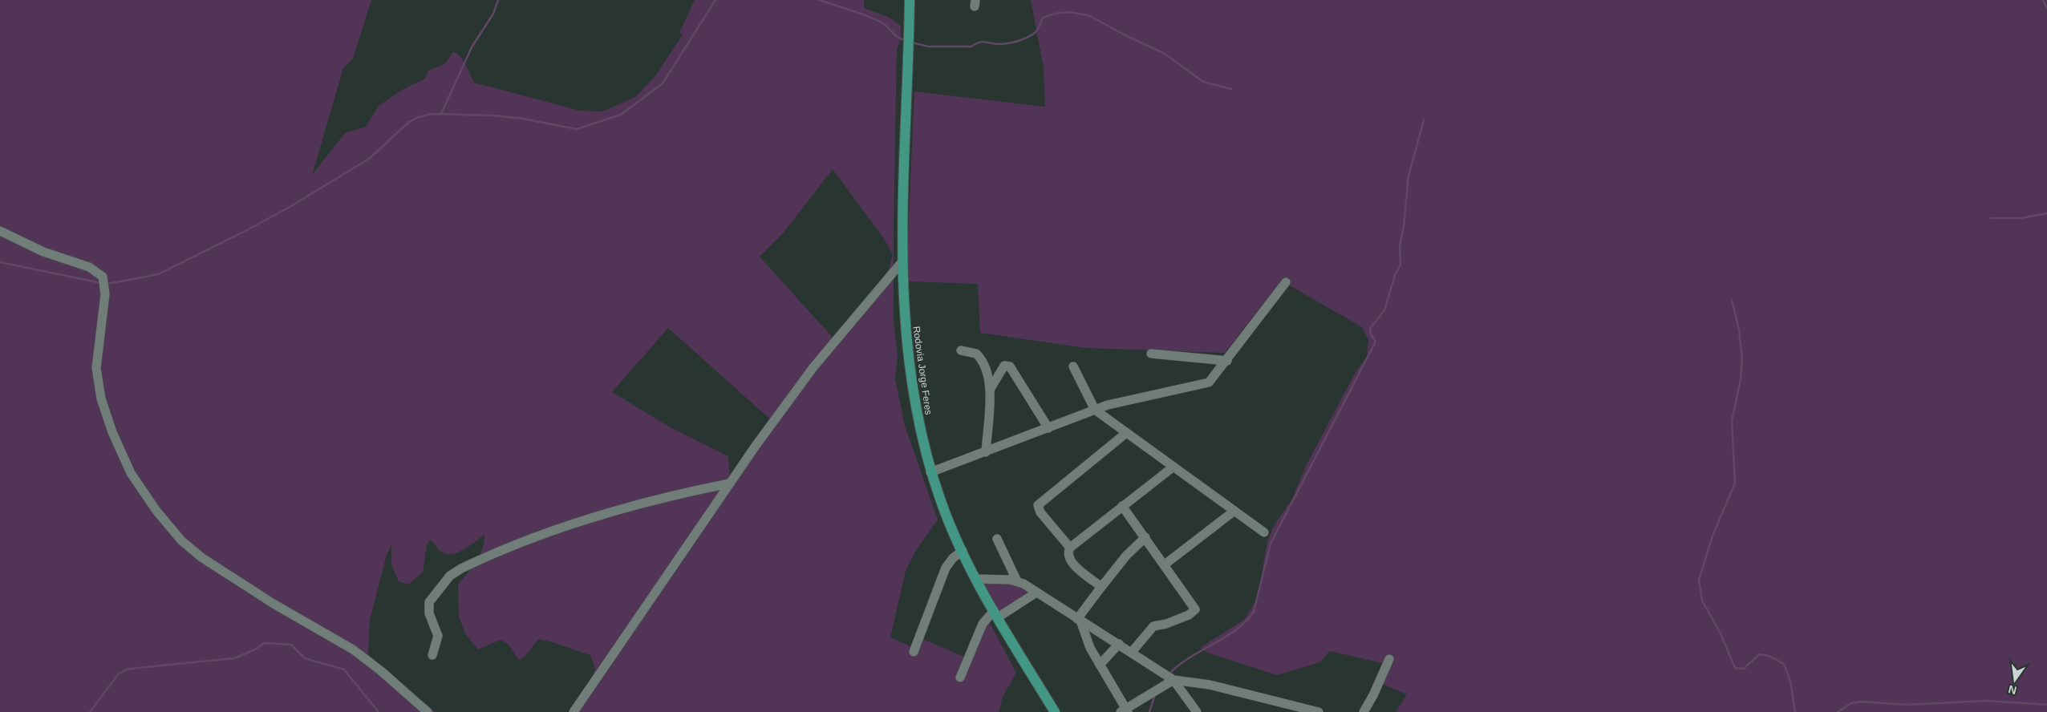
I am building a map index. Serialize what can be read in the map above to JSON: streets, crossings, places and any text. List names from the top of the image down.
{
  "streets": {
    "main road": ["Rodovia Jorge Feres"]
  },
  "north": "bottom"
}
